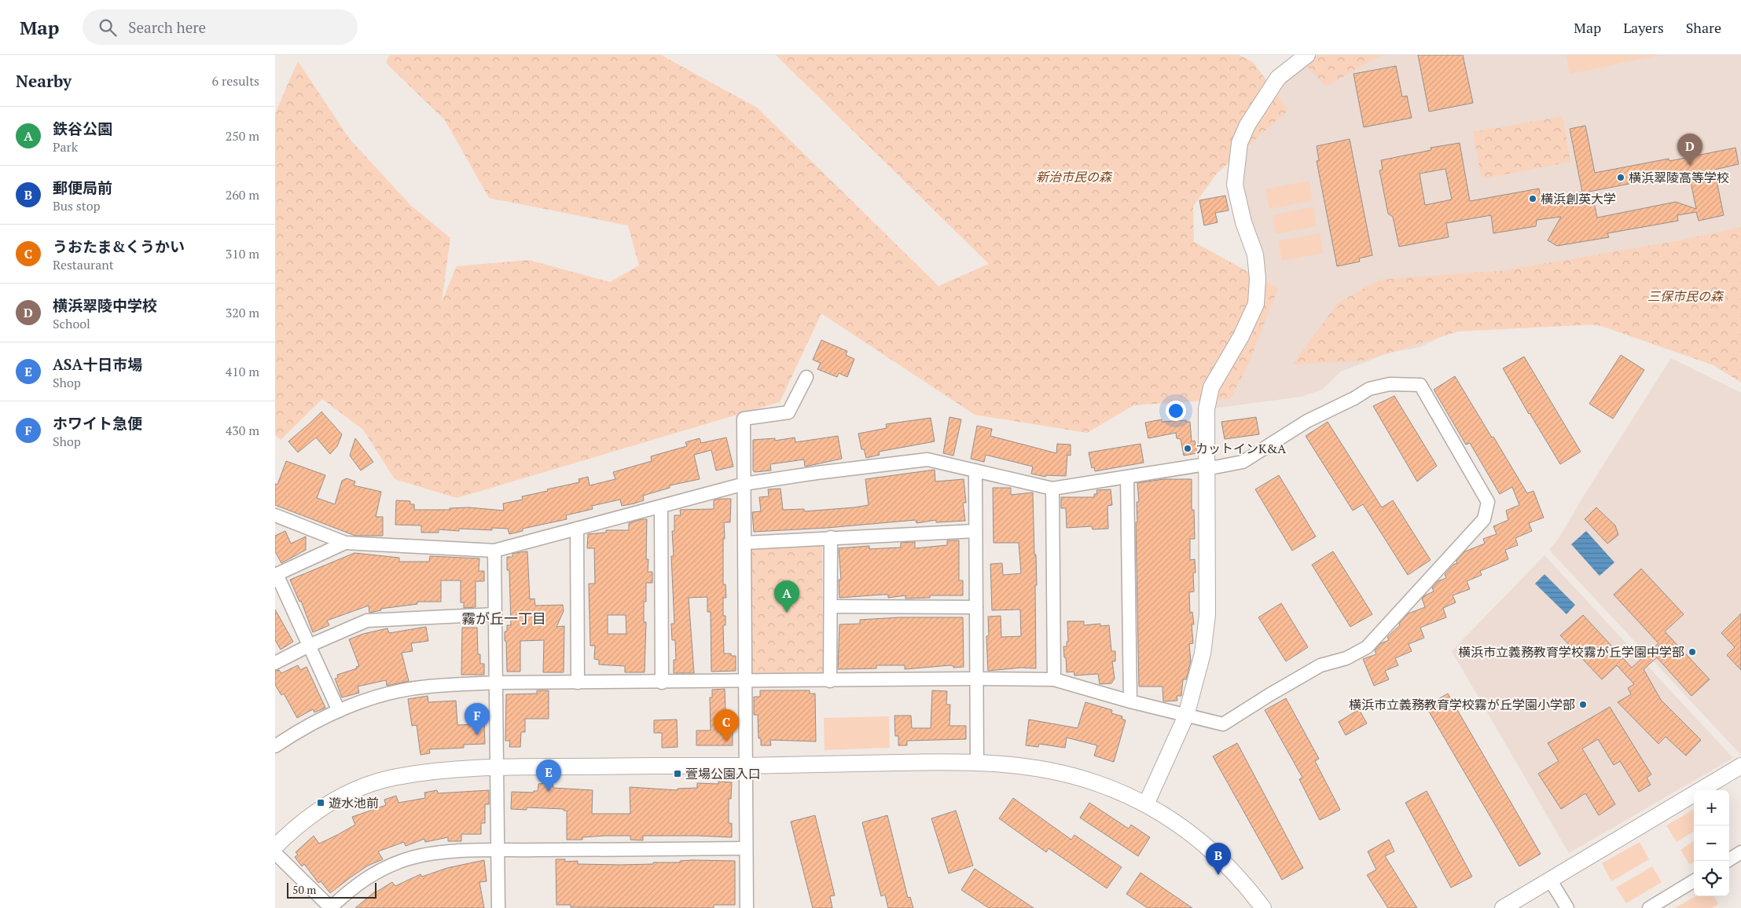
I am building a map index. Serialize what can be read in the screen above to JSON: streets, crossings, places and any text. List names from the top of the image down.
{
  "districts": ["霧が丘一丁目"],
  "parks": ["新治市民の森", "三保市民の森"],
  "places": {
    "other": [
      "横浜翠陵高等学校",
      "横浜創英大学",
      "カットインK&A",
      "横浜市立義務教育学校霧が丘学園中学部",
      "横浜市立義務教育学校霧が丘学園小学部"
    ],
    "transit": ["萱場公園入口", "遊水池前"]
  },
  "scale_bar": "50 m",
  "page": {
    "header": "Map",
    "search": "Search here",
    "nav": ["Map", "Layers", "Share"],
    "heading": ["Nearby", "6 results"],
    "list": [
      {
        "mark": "A",
        "name": "鉄谷公園",
        "note": "Park",
        "value": "250 m"
      },
      {
        "mark": "B",
        "name": "郵便局前",
        "note": "Bus stop",
        "value": "260 m"
      },
      {
        "mark": "C",
        "name": "うおたま&くうかい",
        "note": "Restaurant",
        "value": "310 m"
      },
      {
        "mark": "D",
        "name": "横浜翠陵中学校",
        "note": "School",
        "value": "320 m"
      },
      {
        "mark": "E",
        "name": "ASA十日市場",
        "note": "Shop",
        "value": "410 m"
      },
      {
        "mark": "F",
        "name": "ホワイト急便",
        "note": "Shop",
        "value": "430 m"
      }
    ],
    "pins": [
      "D",
      "A",
      "F",
      "C",
      "E",
      "B"
    ],
    "map_buttons": ["+", "−"],
    "scale": "50 m"
  }
}
